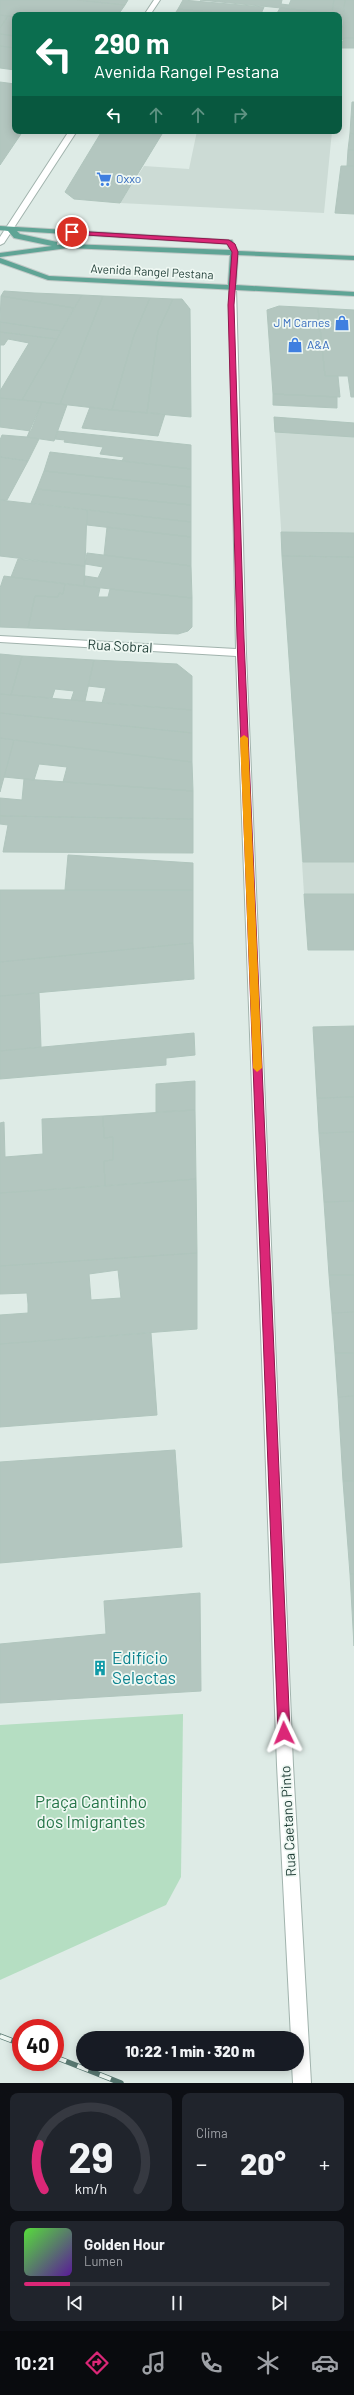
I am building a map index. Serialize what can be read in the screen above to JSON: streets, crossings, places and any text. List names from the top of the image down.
{
  "streets": {
    "main road": ["Avenida Rangel Pestana", "Rua Caetano Pinto"],
    "street": ["Rua Sobral"]
  },
  "crossings": [
    ["Avenida Rangel Pestana", "Rua Caetano Pinto"],
    ["Rua Sobral", "Rua Caetano Pinto"]
  ],
  "parks": ["Praça Cantinho dos Imigrantes"],
  "places": {
    "supermarket": ["Oxxo"],
    "shop": ["J M Carnes", "A&A"],
    "building": ["Edifício Selectas"]
  },
  "page": {
    "turn": ["290 m", "Avenida Rangel Pestana"],
    "limit": "40",
    "trip": "10:22 · 1 min · 320 m",
    "tile": "Clima",
    "heat": ["−", "20°", "+"],
    "song": ["Golden Hour", "Lumen"],
    "tabs": "10:21",
    "gauge": ["29", "km/h"]
  }
}
